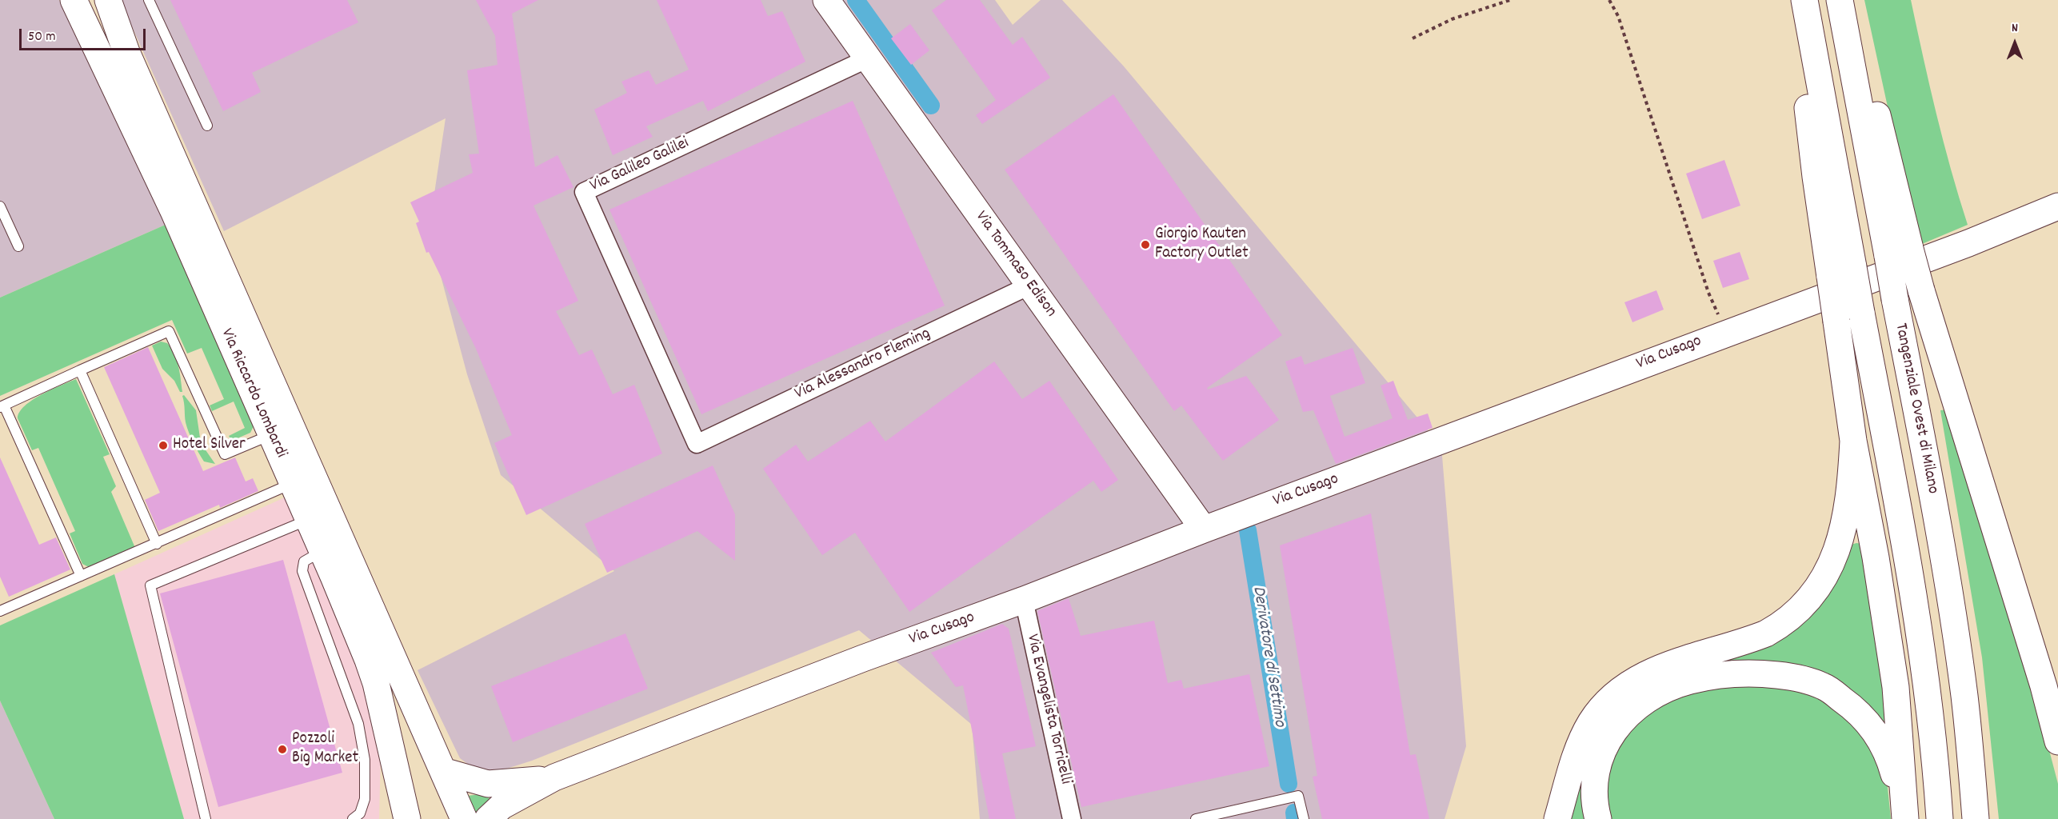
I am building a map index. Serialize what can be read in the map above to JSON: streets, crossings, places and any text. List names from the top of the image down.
{
  "streets": {
    "main road": [
      "Via Tommaso Edison",
      "Via Cusago",
      "Via Riccardo Lombardi",
      "Tangenziale Ovest di Milano"
    ],
    "street": ["Via Galileo Galilei", "Via Alessandro Fleming", "Via Evangelista Torricelli"]
  },
  "crossings": [
    ["Via Galileo Galilei", "Via Tommaso Edison"],
    ["Via Galileo Galilei", "Via Alessandro Fleming"],
    ["Via Tommaso Edison", "Via Cusago"],
    ["Via Tommaso Edison", "Via Alessandro Fleming"],
    ["Via Cusago", "Via Riccardo Lombardi"],
    ["Via Cusago", "Via Evangelista Torricelli"]
  ],
  "water": ["Derivatore di Settimo"],
  "places": ["Giorgio Kauten Factory Outlet", "Hotel Silver", "Pozzoli Big Market"],
  "scale_bar": "50 m",
  "north": "top"
}
